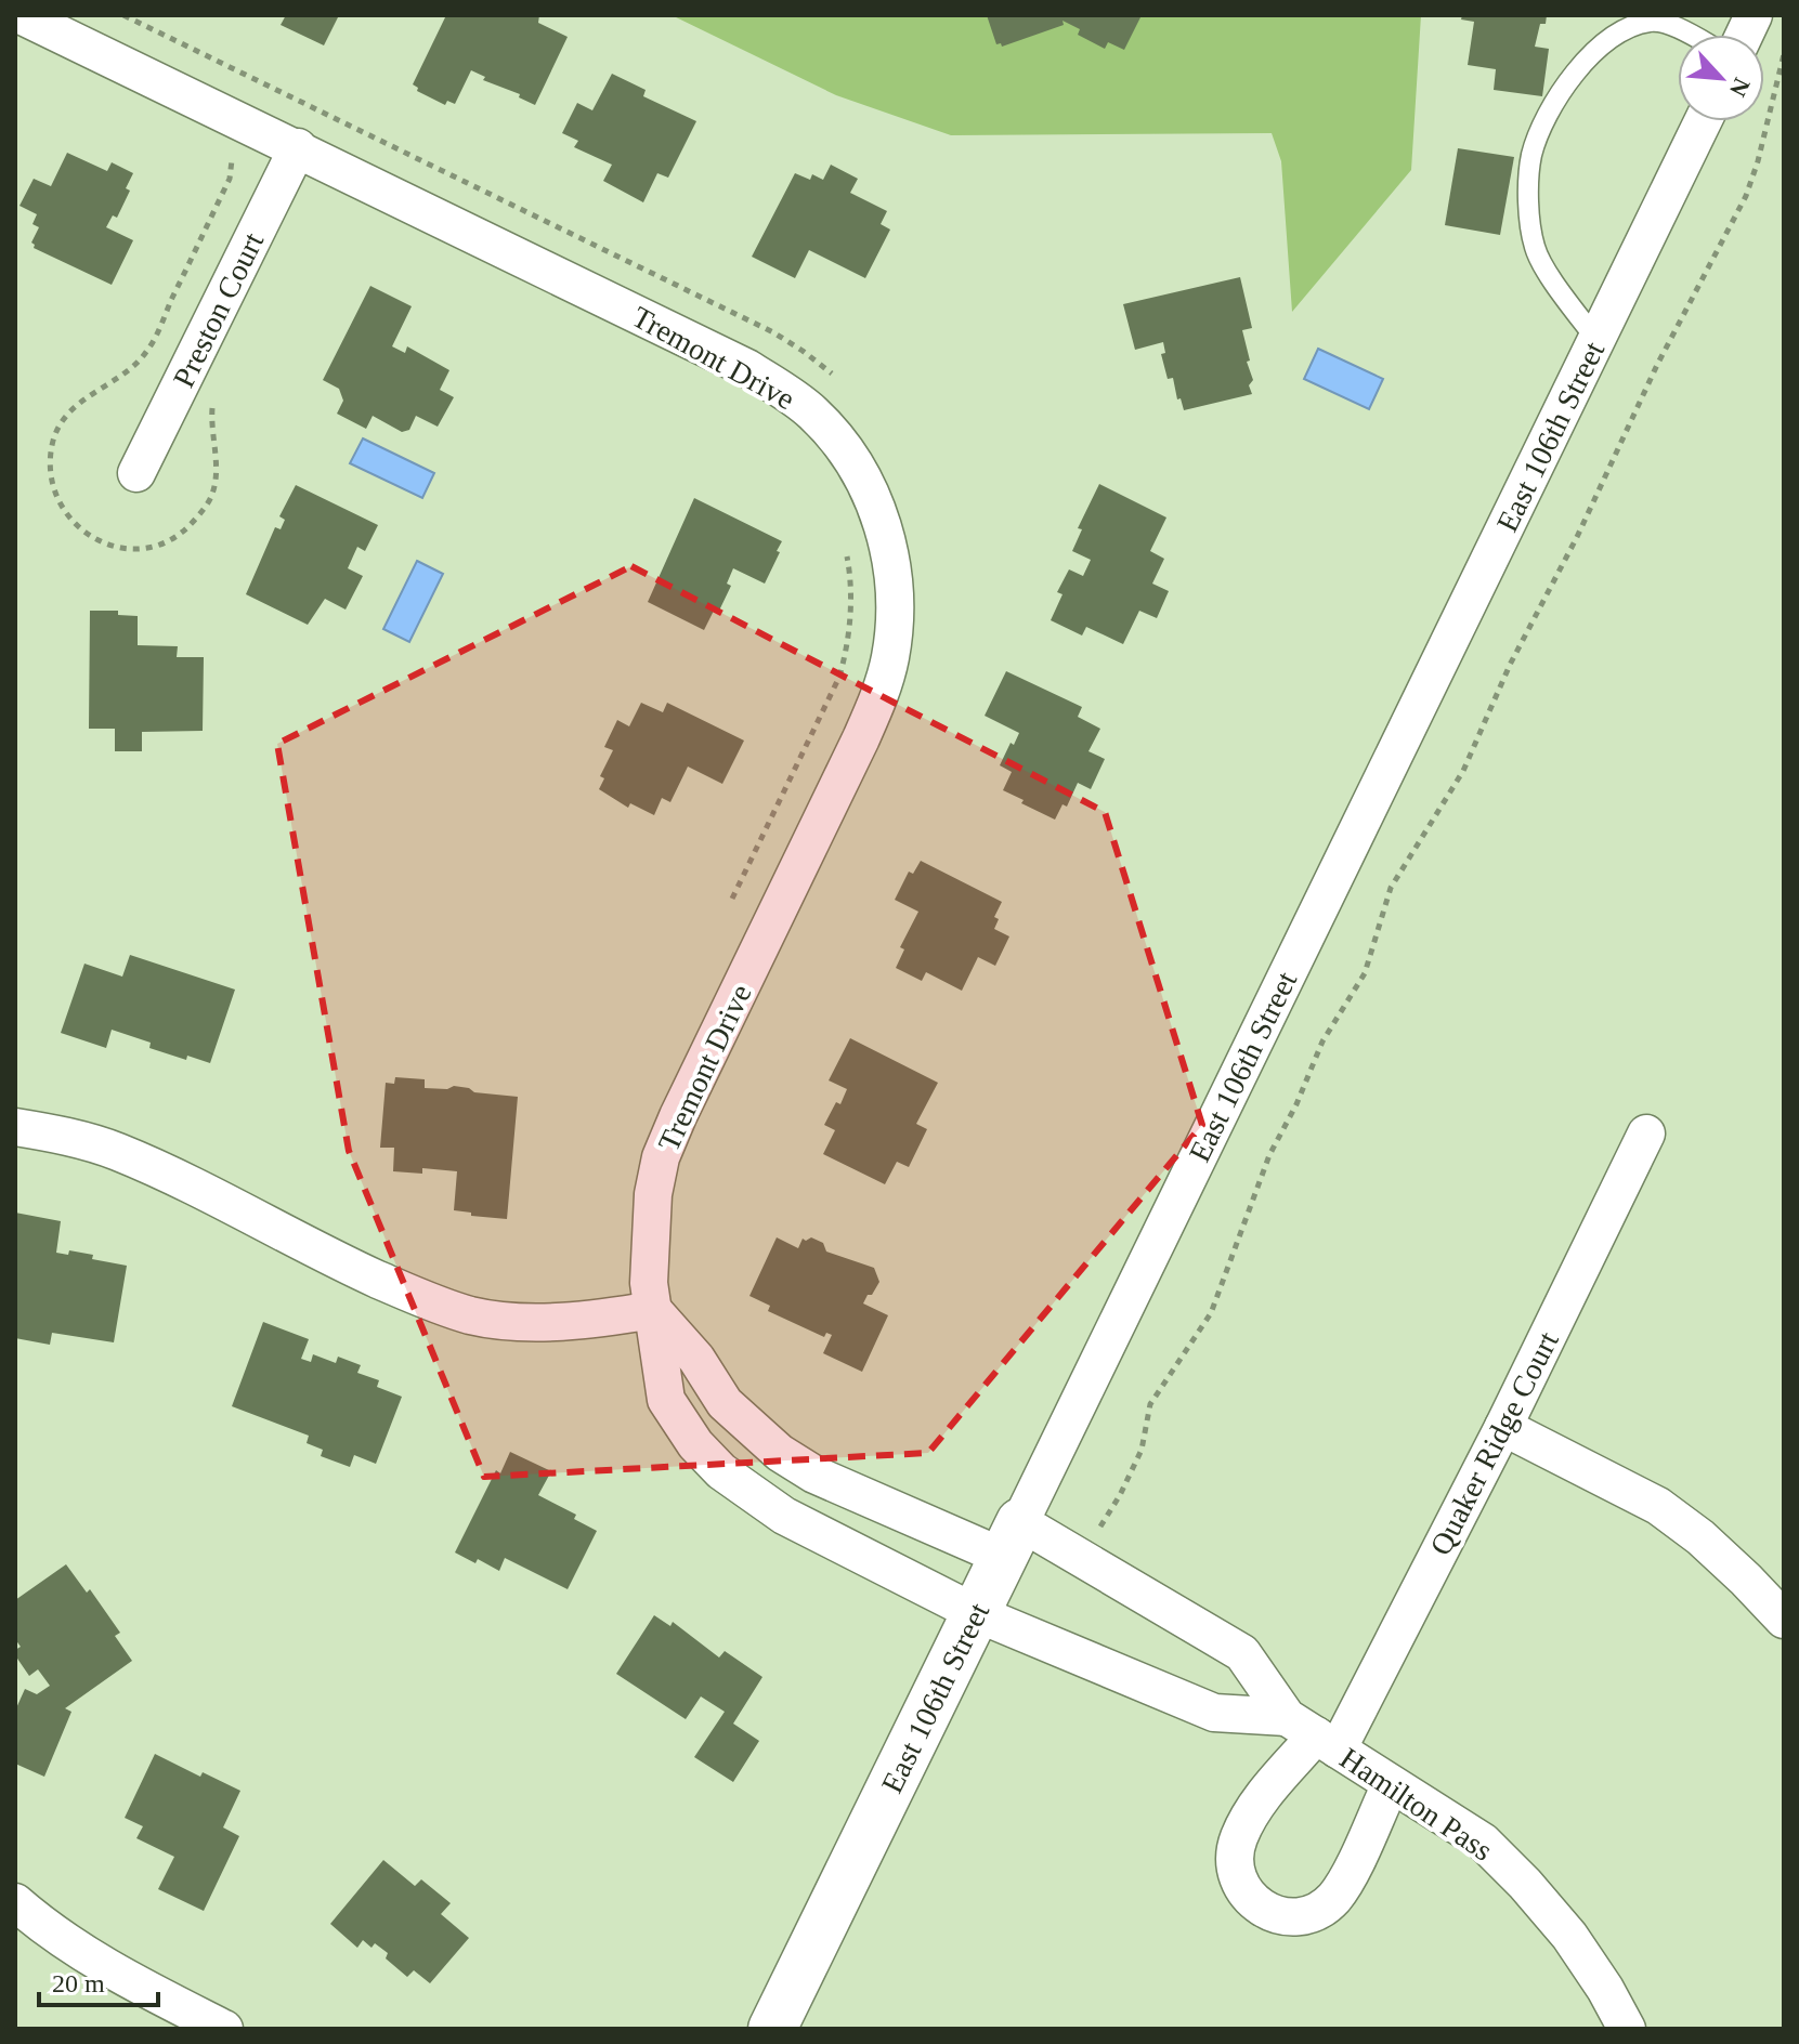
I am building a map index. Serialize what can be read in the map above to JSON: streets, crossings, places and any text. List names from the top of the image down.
{
  "streets": {
    "street": [
      "Preston Court",
      "Tremont Drive",
      "East 106th Street",
      "Quaker Ridge Court",
      "Hamilton Pass"
    ]
  },
  "crossings": [
    ["Preston Court", "Tremont Drive"],
    ["Tremont Drive", "East 106th Street"],
    ["Tremont Drive", "Hamilton Pass"],
    ["East 106th Street", "Hamilton Pass"],
    ["Quaker Ridge Court", "Hamilton Pass"]
  ],
  "scale_bar": "20 m",
  "north": "bottom right"
}
